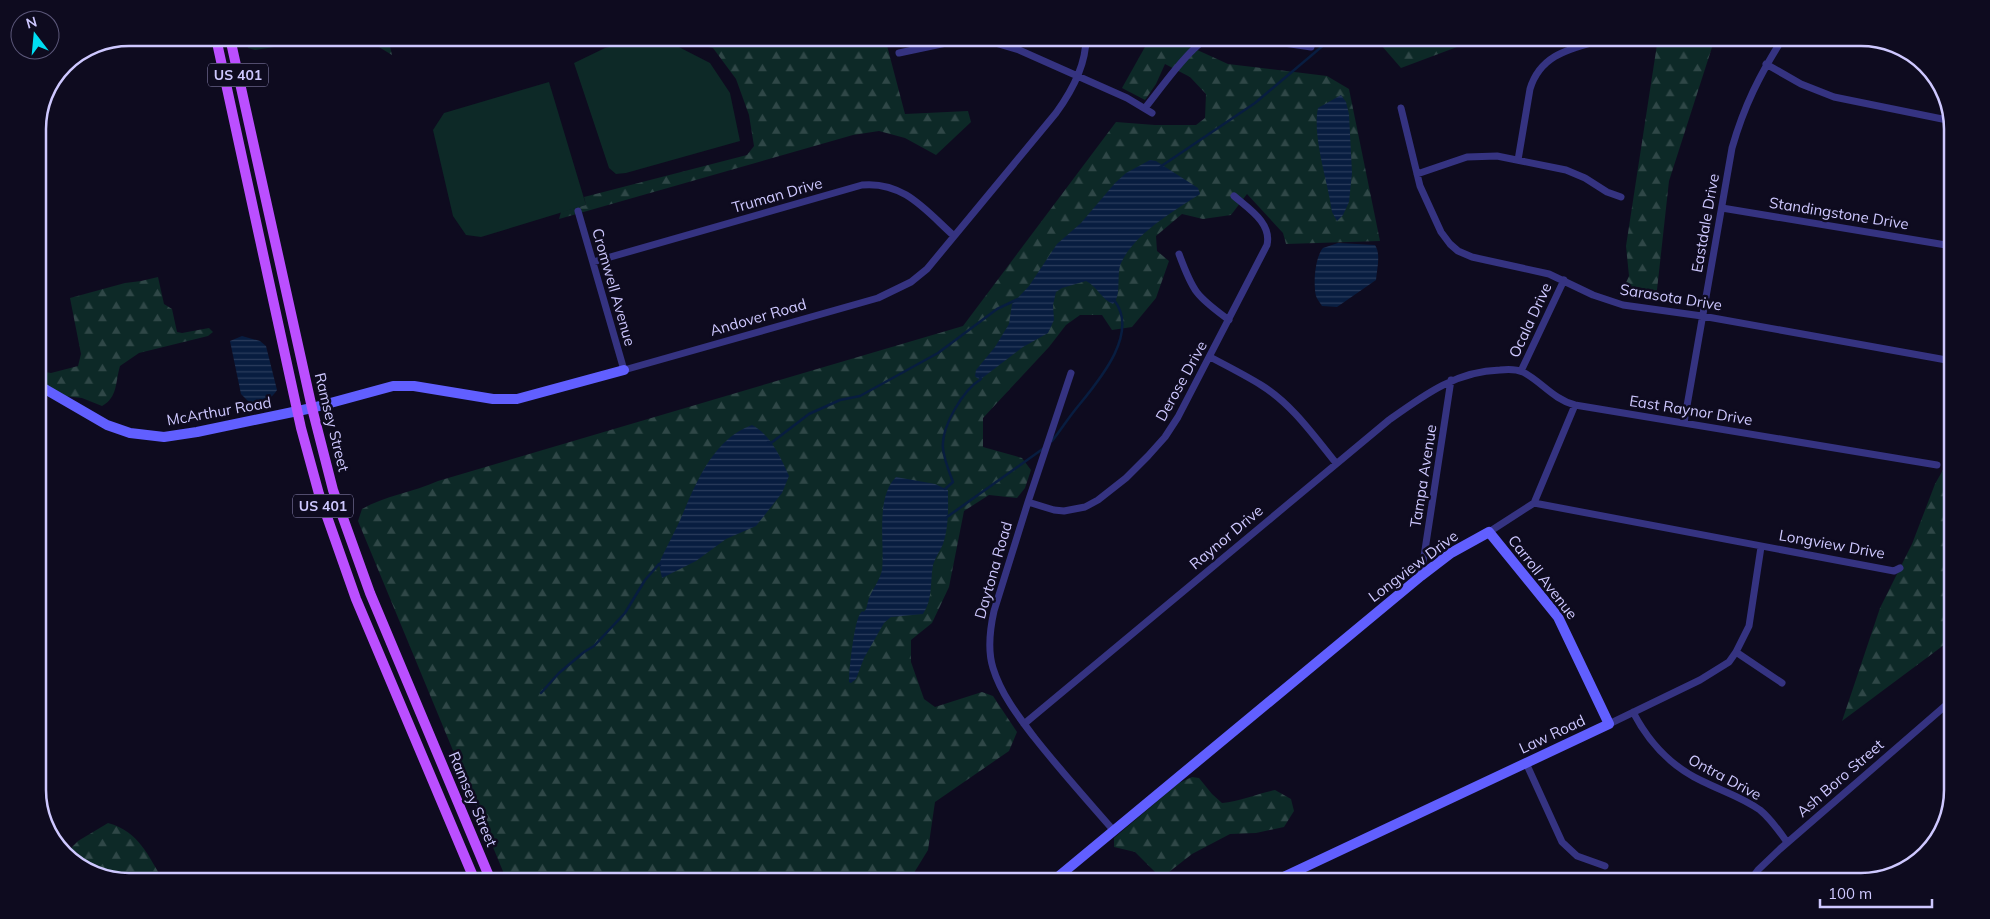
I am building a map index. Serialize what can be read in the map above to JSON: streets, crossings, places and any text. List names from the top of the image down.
{
  "streets": {
    "main road": ["US 401", "Ramsey Street"],
    "street": [
      "Truman Drive",
      "Standingstone Drive",
      "Eastdale Drive",
      "Cromwell Avenue",
      "Sarasota Drive",
      "Andover Road",
      "Ocala Drive",
      "Derose Drive",
      "East Raynor Drive",
      "McArthur Road",
      "Tampa Avenue",
      "Raynor Drive",
      "Longview Drive",
      "Daytona Road",
      "Carroll Avenue",
      "Law Road",
      "Ontra Drive",
      "Ash Boro Street"
    ]
  },
  "crossings": [
    ["Truman Drive", "Cromwell Avenue"],
    ["Truman Drive", "Andover Road"],
    ["Standingstone Drive", "Eastdale Drive"],
    ["Eastdale Drive", "Sarasota Drive"],
    ["Eastdale Drive", "East Raynor Drive"],
    ["Cromwell Avenue", "Andover Road"],
    ["Sarasota Drive", "Ocala Drive"],
    ["Andover Road", "McArthur Road"],
    ["Andover Road", "Ramsey Street"],
    ["Ocala Drive", "East Raynor Drive"],
    ["Derose Drive", "Daytona Road"],
    ["McArthur Road", "Ramsey Street"],
    ["Tampa Avenue", "Raynor Drive"],
    ["Tampa Avenue", "Longview Drive"],
    ["Raynor Drive", "Daytona Road"],
    ["Longview Drive", "Daytona Road"],
    ["Longview Drive", "Carroll Avenue"],
    ["Longview Drive", "Law Road"],
    ["Carroll Avenue", "Law Road"],
    ["Law Road", "Ontra Drive"],
    ["Ontra Drive", "Ash Boro Street"]
  ],
  "scale_bar": "100 m",
  "north": "top"
}
